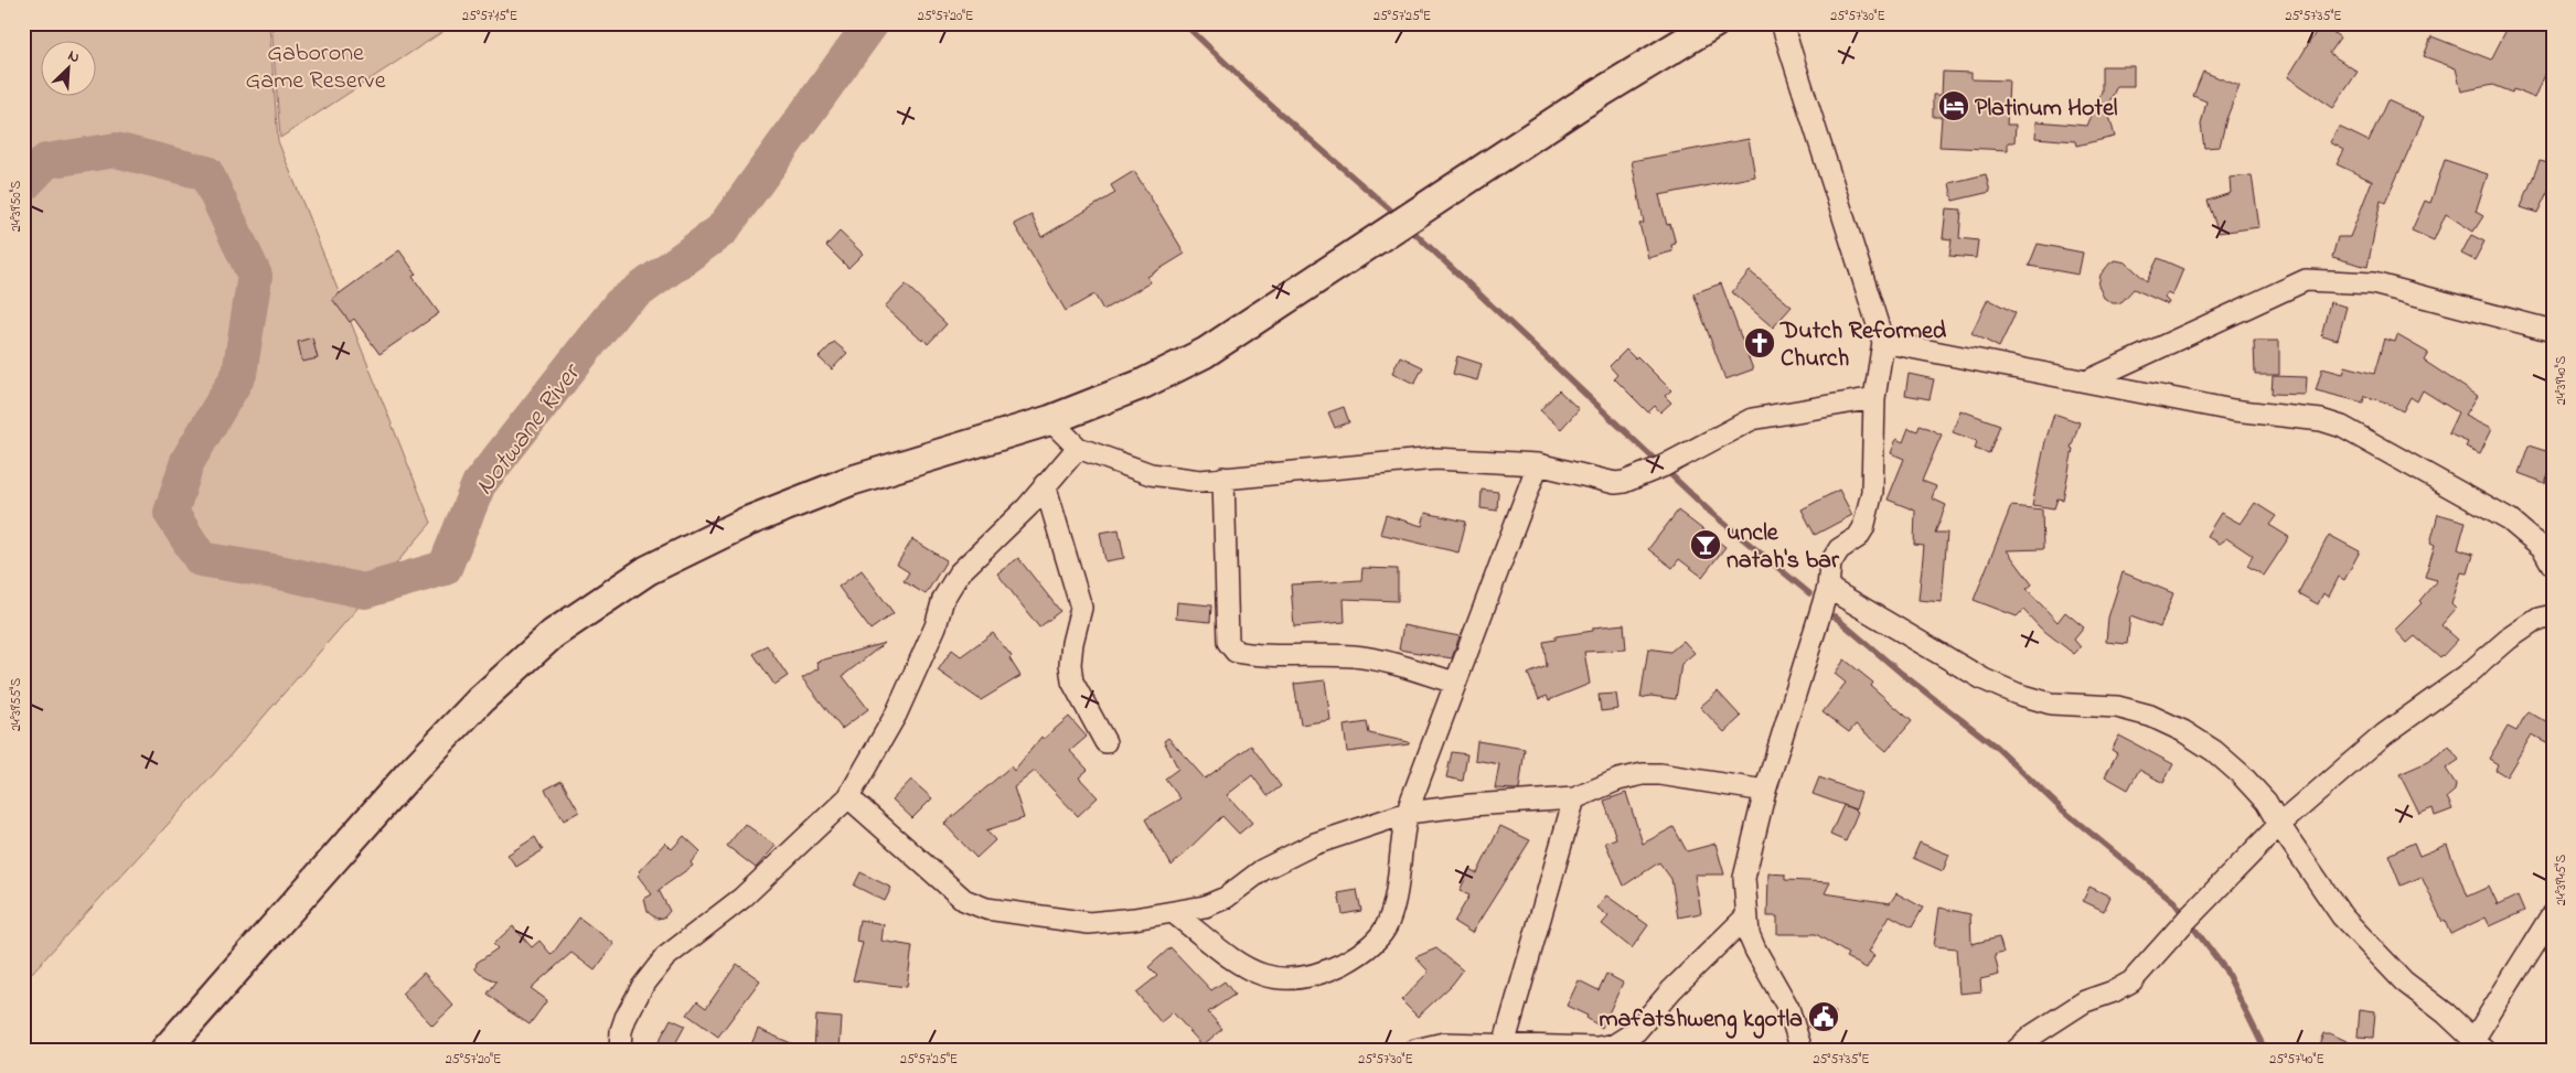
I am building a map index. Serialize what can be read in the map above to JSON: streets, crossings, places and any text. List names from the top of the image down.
{
  "water": ["Notwane River"],
  "parks": ["Gaborone Game Reserve"],
  "places": {
    "hotel": ["Platinum Hotel"],
    "church": ["Dutch Reformed Church"],
    "bar": ["uncle natah's bar"],
    "public building": ["mafatshweng kgotla"]
  },
  "north": "top right",
  "coordinates": [
    "25°57'15\"E",
    "25°57'20\"E",
    "25°57'25\"E",
    "25°57'30\"E",
    "25°57'35\"E",
    "24°39'50\"S",
    "24°39'40\"S",
    "24°39'55\"S",
    "24°39'45\"S",
    "25°57'40\"E"
  ]
}
